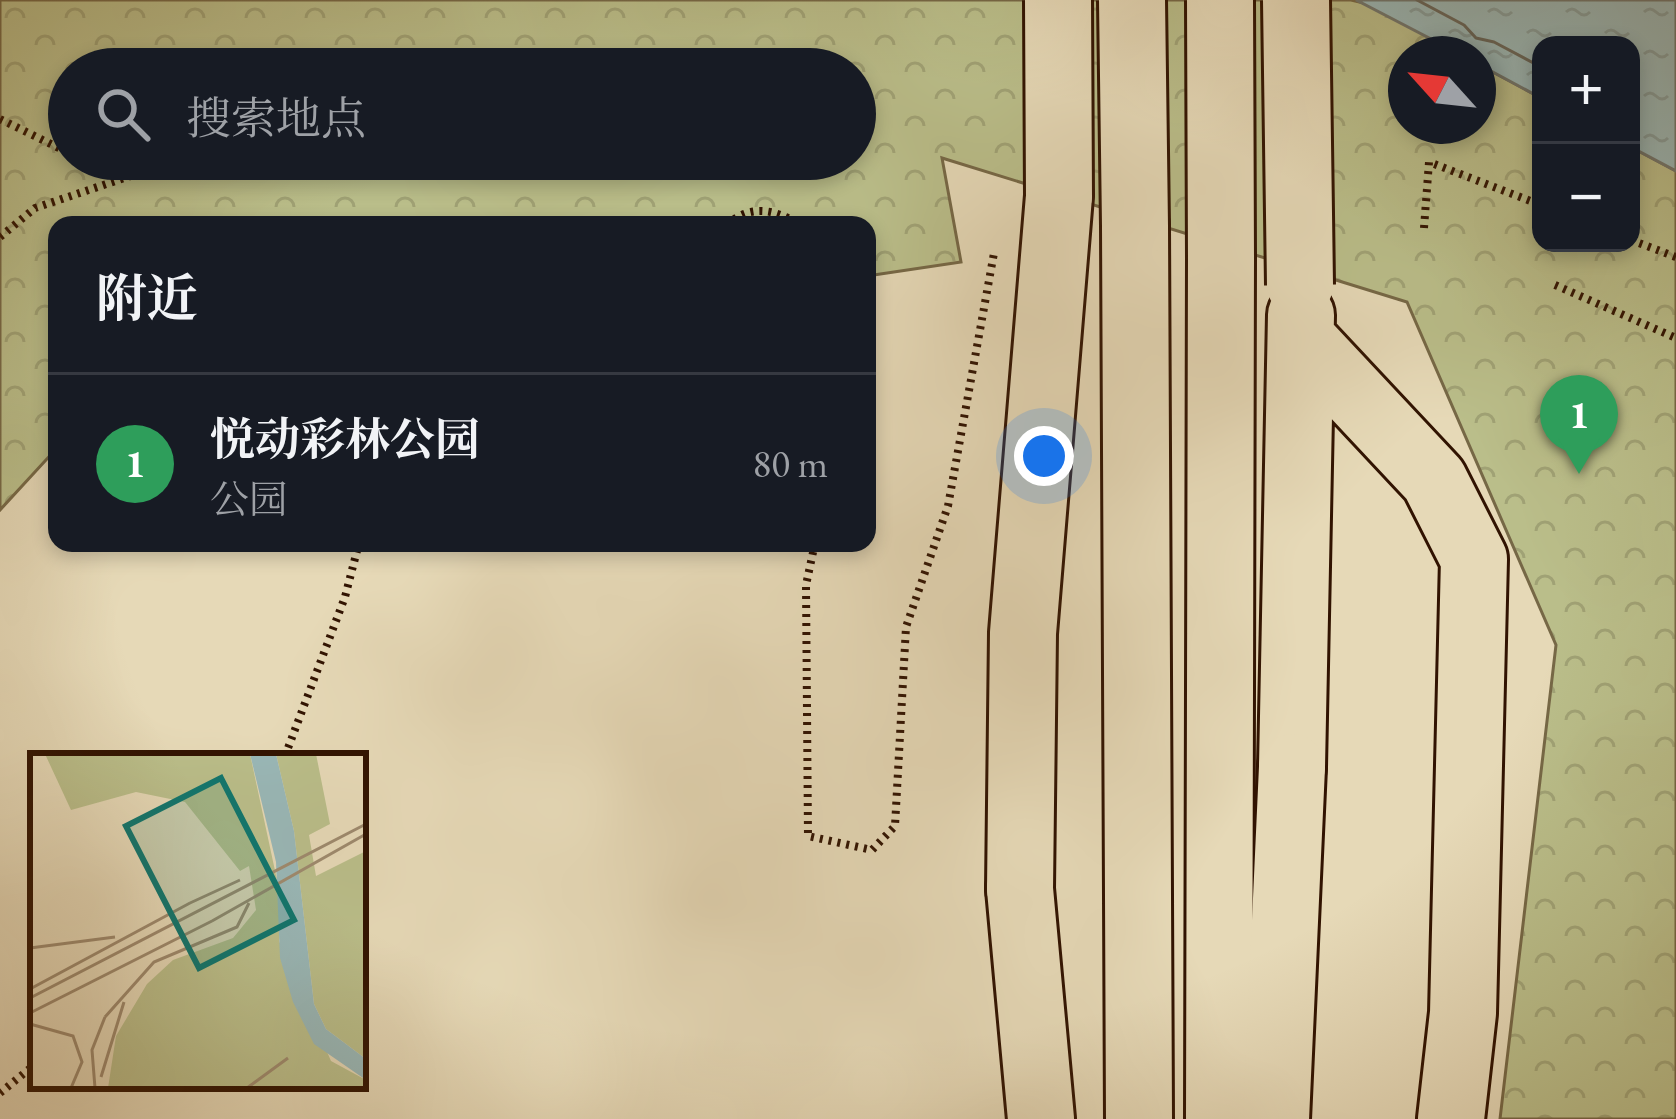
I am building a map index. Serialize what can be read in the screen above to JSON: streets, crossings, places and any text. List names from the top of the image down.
{
  "north": "top left",
  "page": {
    "map_buttons": ["+", "−"],
    "search": "搜索地点",
    "heading": "附近",
    "list": [
      {
        "mark": "1",
        "name": "悦动彩林公园",
        "note": "公园",
        "value": "80 m"
      }
    ],
    "pins": "1"
  }
}
